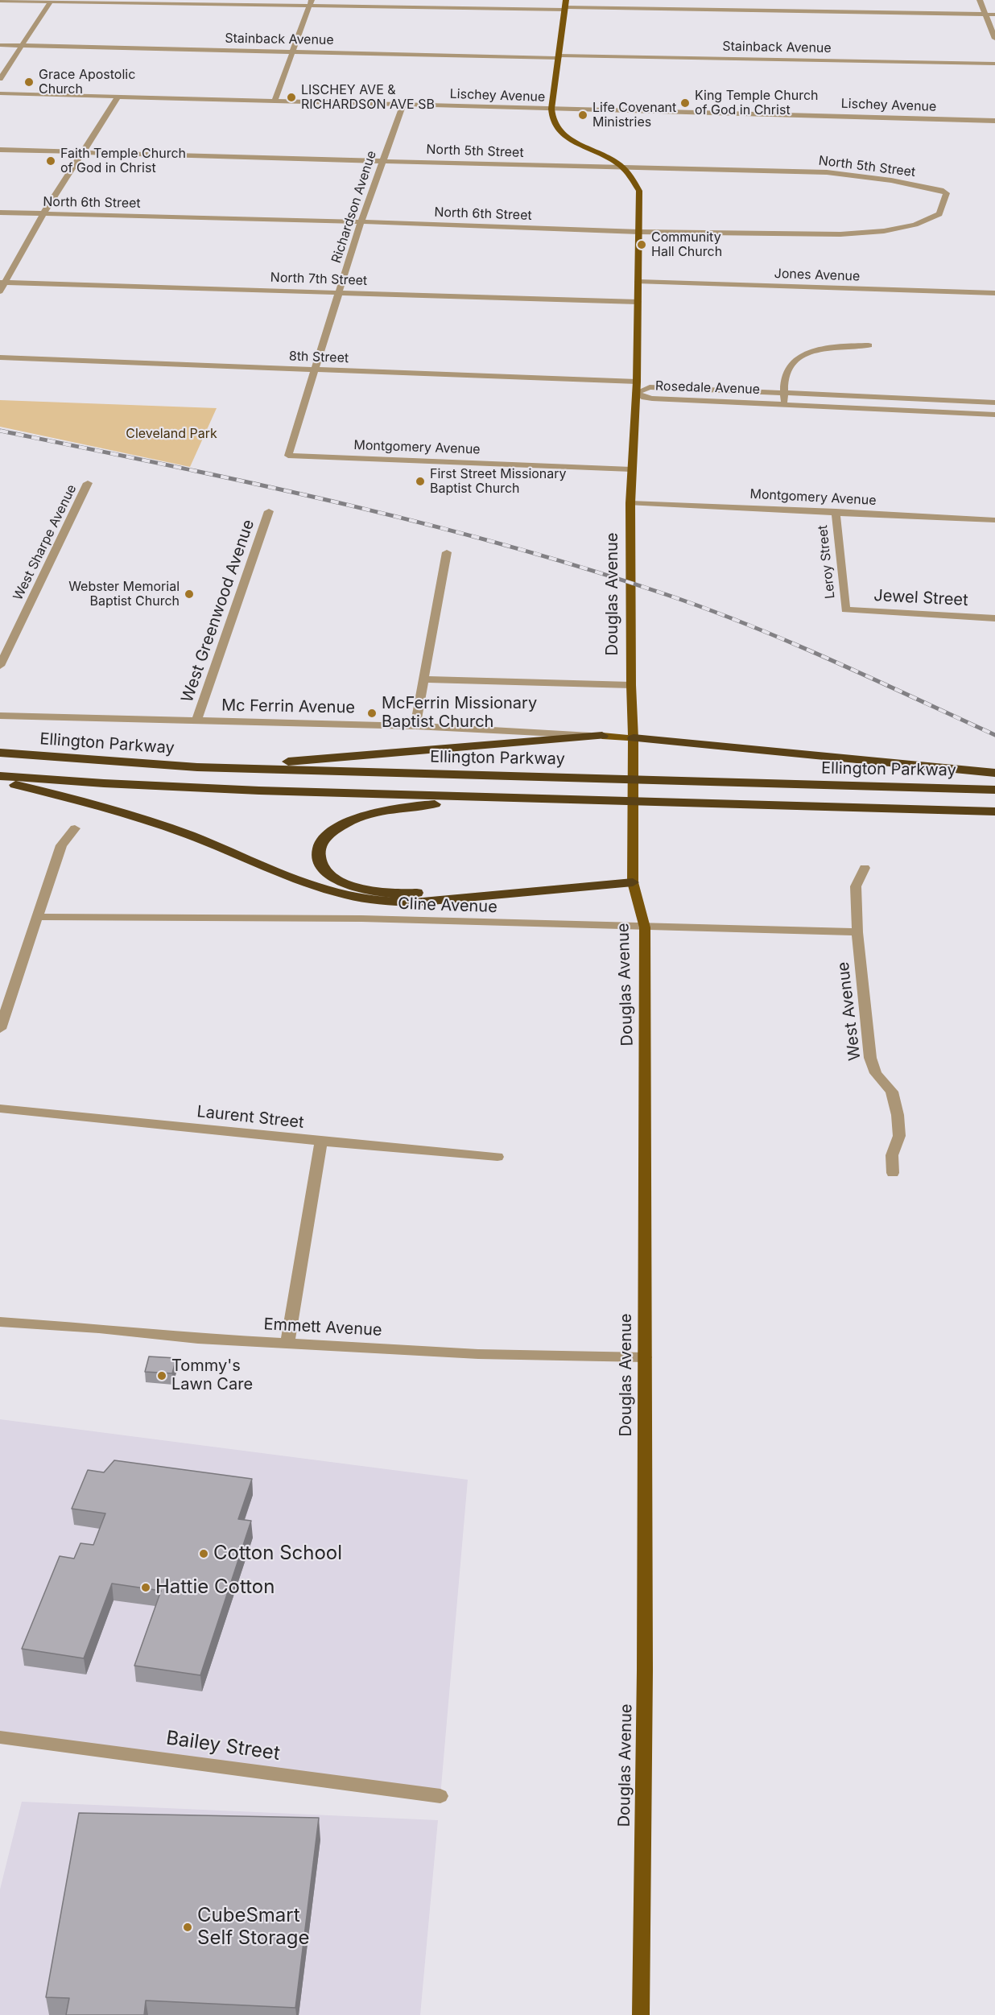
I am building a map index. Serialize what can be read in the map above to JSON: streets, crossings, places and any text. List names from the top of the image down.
{
  "streets": {
    "highway": ["Ellington Parkway"],
    "main road": ["Douglas Avenue", "Mc Ferrin Avenue"],
    "street": [
      "Stainback Avenue",
      "Lischey Avenue",
      "North 5th Street",
      "North 6th Street",
      "Richardson Avenue",
      "Jones Avenue",
      "North 7th Street",
      "8th Street",
      "Rosedale Avenue",
      "Montgomery Avenue",
      "West Sharpe Avenue",
      "Leroy Street",
      "Jewel Street",
      "West Greenwood Avenue",
      "Cline Avenue",
      "West Avenue",
      "Laurent Street",
      "Emmett Avenue",
      "Bailey Street"
    ]
  },
  "crossings": [
    ["Stainback Avenue", "Douglas Avenue"],
    ["Lischey Avenue", "Richardson Avenue"],
    ["Lischey Avenue", "Douglas Avenue"],
    ["North 5th Street", "North 6th Street"],
    ["North 5th Street", "Richardson Avenue"],
    ["North 5th Street", "Douglas Avenue"],
    ["North 6th Street", "Richardson Avenue"],
    ["North 6th Street", "Douglas Avenue"],
    ["Richardson Avenue", "North 7th Street"],
    ["Richardson Avenue", "8th Street"],
    ["Richardson Avenue", "Montgomery Avenue"],
    ["Jones Avenue", "Douglas Avenue"],
    ["North 7th Street", "Douglas Avenue"],
    ["8th Street", "Douglas Avenue"],
    ["Rosedale Avenue", "Douglas Avenue"],
    ["Montgomery Avenue", "Leroy Street"],
    ["Montgomery Avenue", "Douglas Avenue"],
    ["Leroy Street", "Jewel Street"],
    ["Douglas Avenue", "Mc Ferrin Avenue"],
    ["Douglas Avenue", "Cline Avenue"],
    ["Douglas Avenue", "Emmett Avenue"],
    ["West Greenwood Avenue", "Mc Ferrin Avenue"],
    ["Cline Avenue", "West Avenue"]
  ],
  "parks": ["Cleveland Park"],
  "places": [
    "Grace Apostolic Church",
    "LISCHEY AVE & RICHARDSON AVE SB",
    "King Temple Church of God in Christ",
    "Life Covenant Ministries",
    "Faith Temple Church of God in Christ",
    "Community Hall Church",
    "First Street Missionary Baptist Church",
    "Webster Memorial Baptist Church",
    "McFerrin Missionary Baptist Church",
    "Tommy's Lawn Care",
    "Cotton School",
    "Hattie Cotton",
    "CubeSmart Self Storage"
  ]
}
